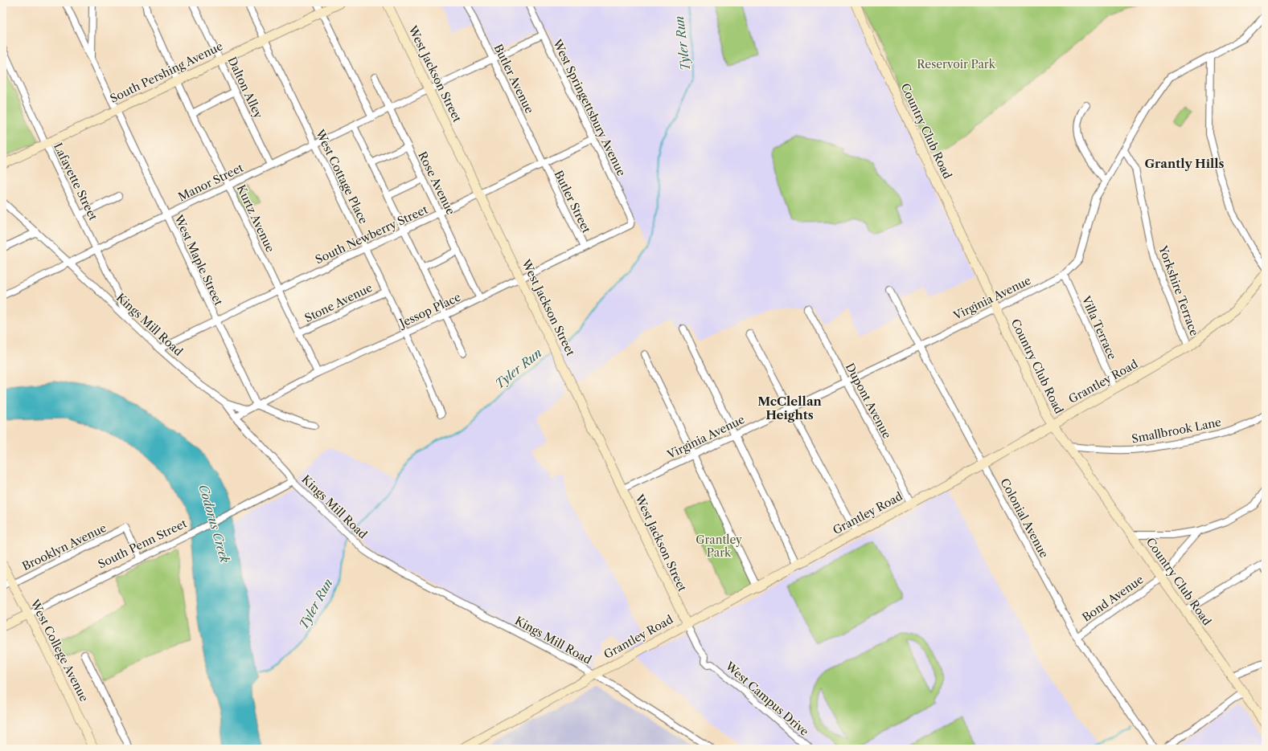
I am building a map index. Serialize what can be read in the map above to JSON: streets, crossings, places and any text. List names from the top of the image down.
{
  "streets": {
    "street": [
      "South Pershing Avenue",
      "West Jackson Street",
      "Butler Avenue",
      "Dalton Alley",
      "West Springettsbury Avenue",
      "Country Club Road",
      "West Cottage Place",
      "Lafayette Street",
      "Manor Street",
      "Rose Avenue",
      "Butler Street",
      "Kurtz Avenue",
      "South Newberry Street",
      "West Maple Street",
      "Yorkshire Terrace",
      "Virginia Avenue",
      "Stone Avenue",
      "Jessop Place",
      "Kings Mill Road",
      "Villa Terrace",
      "Grantley Road",
      "Dupont Avenue",
      "Smallbrook Lane",
      "Colonial Avenue",
      "South Penn Street",
      "Brooklyn Avenue",
      "Bond Avenue",
      "West College Avenue",
      "West Campus Drive"
    ]
  },
  "crossings": [
    ["South Pershing Avenue", "Dalton Alley"],
    ["South Pershing Avenue", "West Cottage Place"],
    ["South Pershing Avenue", "Lafayette Street"],
    ["South Pershing Avenue", "Kurtz Avenue"],
    ["South Pershing Avenue", "West Maple Street"],
    ["West Jackson Street", "Manor Street"],
    ["West Jackson Street", "South Newberry Street"],
    ["West Jackson Street", "Virginia Avenue"],
    ["West Jackson Street", "Jessop Place"],
    ["West Jackson Street", "Grantley Road"],
    ["West Jackson Street", "West Campus Drive"],
    ["Butler Avenue", "Manor Street"],
    ["Butler Avenue", "Butler Street"],
    ["Butler Avenue", "South Newberry Street"],
    ["Dalton Alley", "Manor Street"],
    ["West Springettsbury Avenue", "Manor Street"],
    ["West Springettsbury Avenue", "South Newberry Street"],
    ["West Springettsbury Avenue", "Jessop Place"],
    ["Country Club Road", "Virginia Avenue"],
    ["Country Club Road", "Grantley Road"],
    ["Country Club Road", "Smallbrook Lane"],
    ["Country Club Road", "Bond Avenue"],
    ["West Cottage Place", "Manor Street"],
    ["West Cottage Place", "South Newberry Street"],
    ["West Cottage Place", "Stone Avenue"],
    ["West Cottage Place", "Jessop Place"],
    ["Lafayette Street", "Manor Street"],
    ["Lafayette Street", "Kings Mill Road"],
    ["Manor Street", "Rose Avenue"],
    ["Manor Street", "Kurtz Avenue"],
    ["Manor Street", "West Maple Street"],
    ["Manor Street", "Kings Mill Road"],
    ["Rose Avenue", "South Newberry Street"],
    ["Rose Avenue", "Jessop Place"],
    ["Butler Street", "South Newberry Street"],
    ["Butler Street", "Jessop Place"],
    ["Kurtz Avenue", "South Newberry Street"],
    ["Kurtz Avenue", "Stone Avenue"],
    ["Kurtz Avenue", "Jessop Place"],
    ["South Newberry Street", "West Maple Street"],
    ["South Newberry Street", "Kings Mill Road"],
    ["West Maple Street", "Jessop Place"],
    ["Yorkshire Terrace", "Virginia Avenue"],
    ["Yorkshire Terrace", "Grantley Road"],
    ["Virginia Avenue", "Villa Terrace"],
    ["Virginia Avenue", "Dupont Avenue"],
    ["Virginia Avenue", "Colonial Avenue"],
    ["Jessop Place", "Kings Mill Road"],
    ["Kings Mill Road", "Grantley Road"],
    ["Kings Mill Road", "South Penn Street"],
    ["Villa Terrace", "Grantley Road"],
    ["Grantley Road", "Dupont Avenue"],
    ["Grantley Road", "Colonial Avenue"],
    ["Grantley Road", "West Campus Drive"],
    ["Colonial Avenue", "Bond Avenue"],
    ["South Penn Street", "Brooklyn Avenue"],
    ["South Penn Street", "West College Avenue"],
    ["Brooklyn Avenue", "West College Avenue"]
  ],
  "districts": ["Grantly Hills", "McClellan Heights"],
  "water": ["Tyler Run", "Codorus Creek"],
  "parks": ["Reservoir Park", "Grantley Park"]
}
